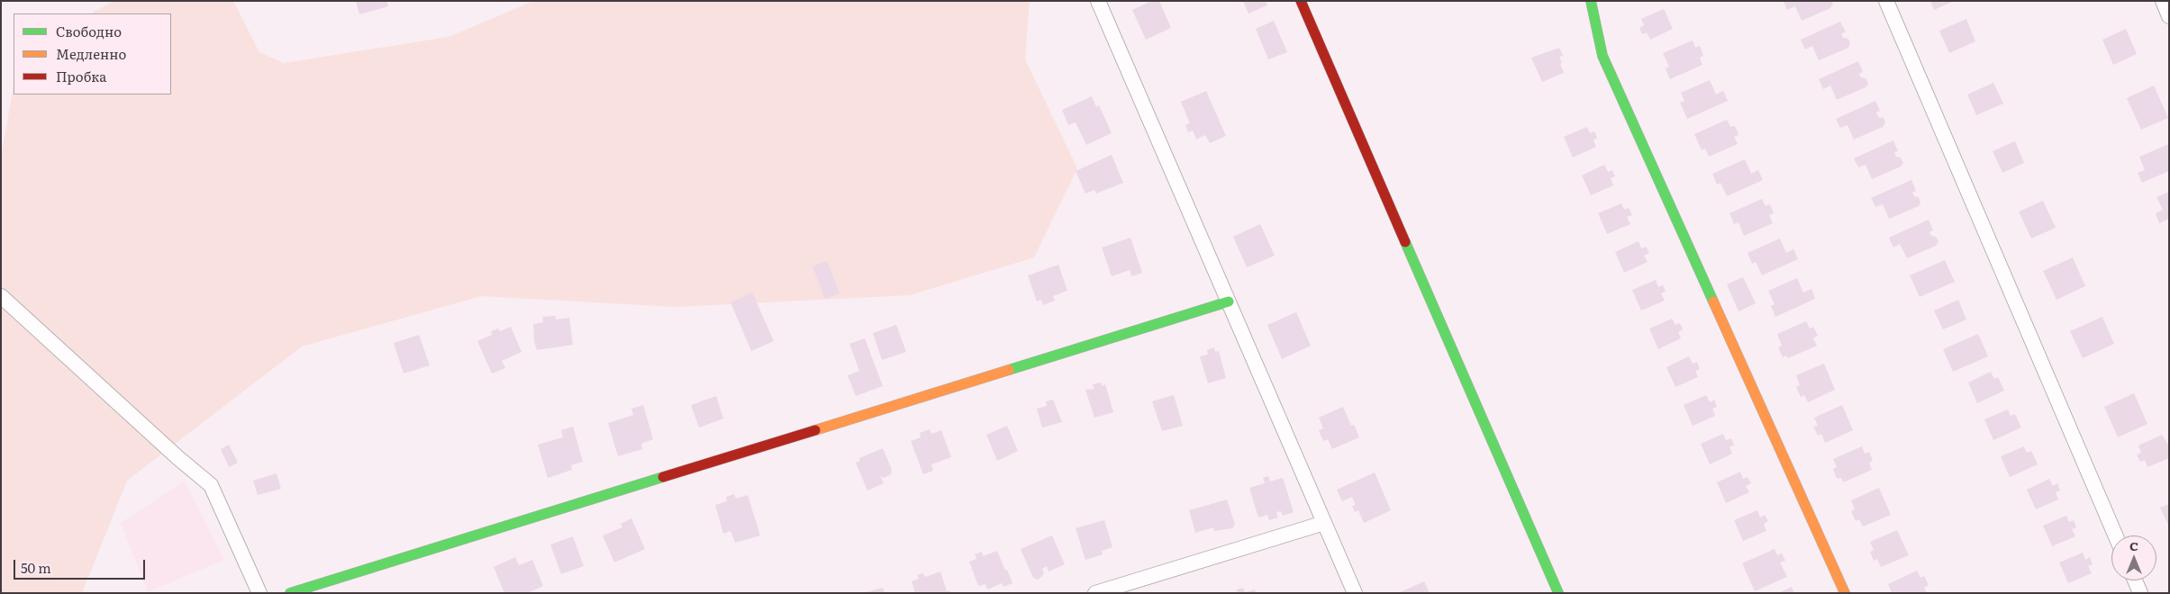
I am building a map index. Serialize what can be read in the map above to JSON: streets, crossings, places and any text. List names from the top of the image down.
{
  "legend": ["Свободно", "Медленно", "Пробка"],
  "scale_bar": "50 m",
  "north": "top"
}
